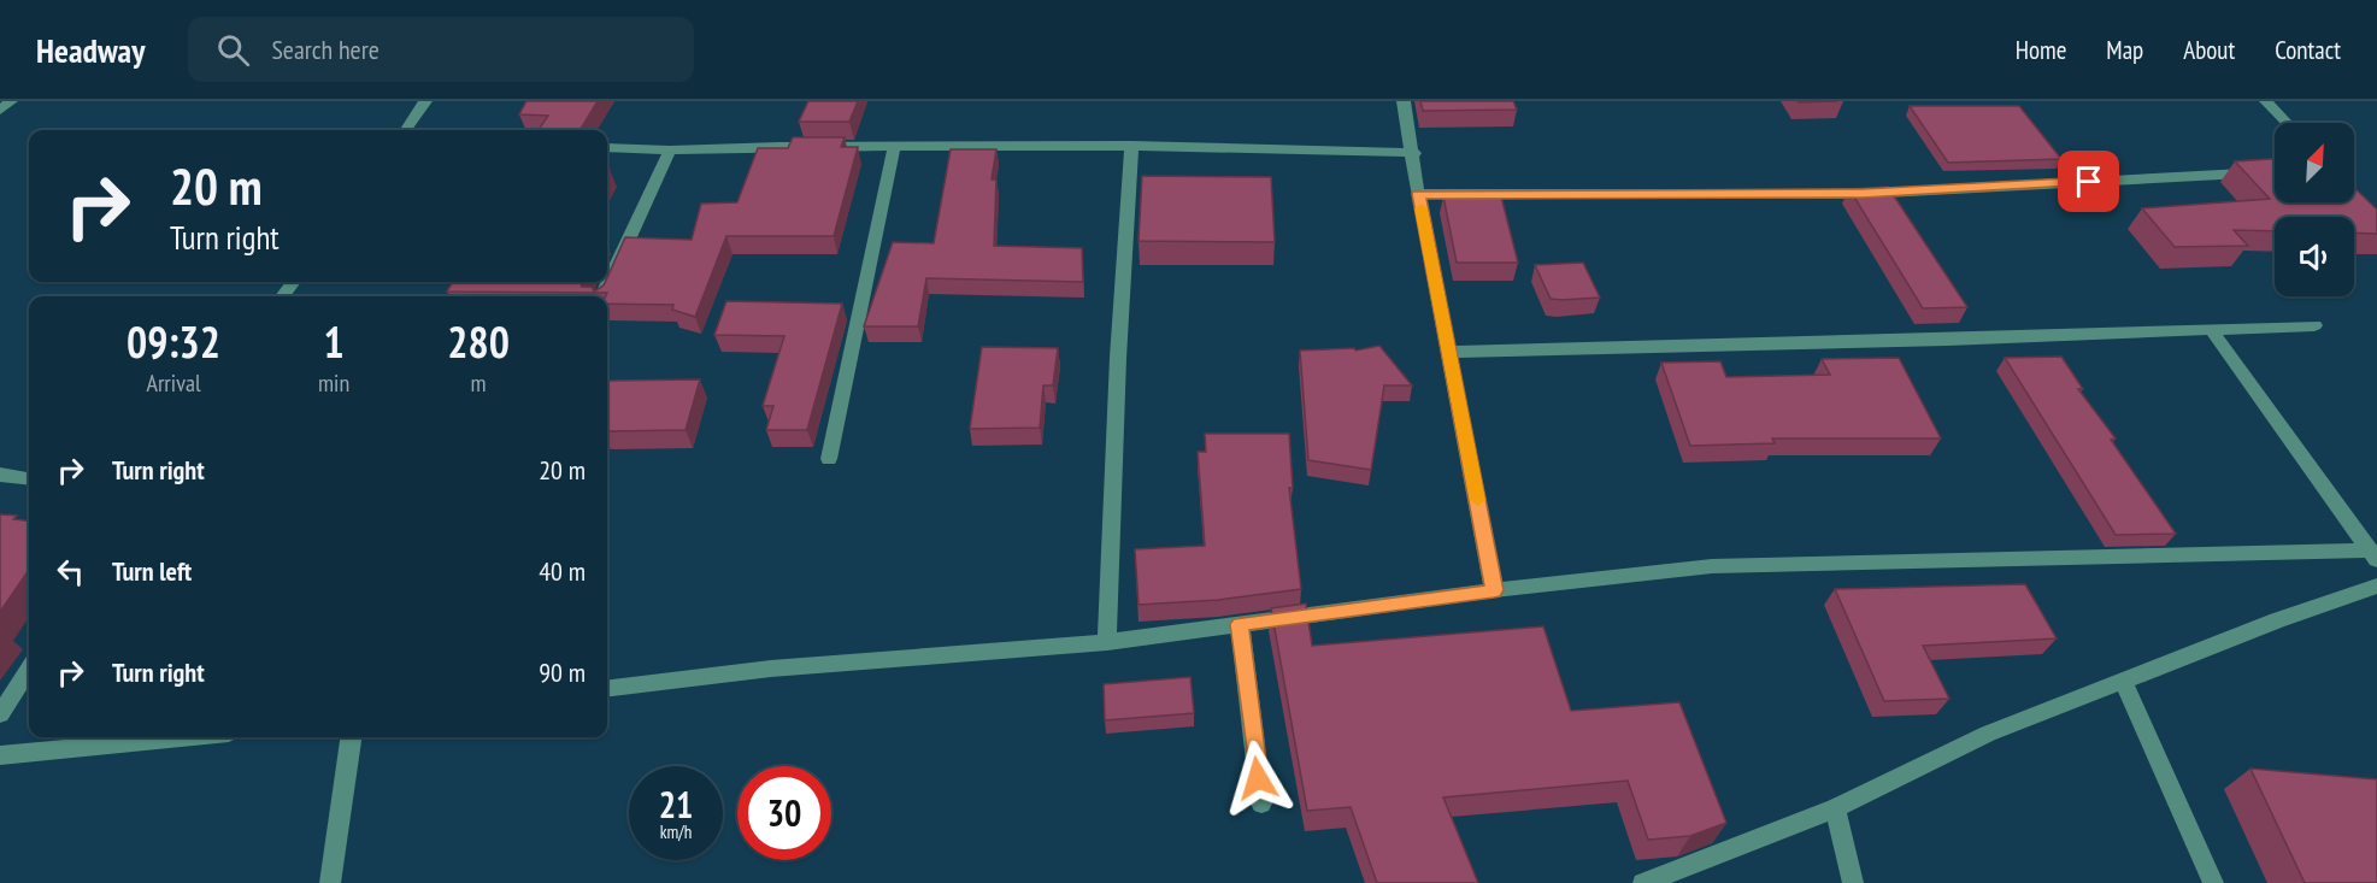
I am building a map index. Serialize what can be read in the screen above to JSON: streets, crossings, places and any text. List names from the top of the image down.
{
  "north": "top right",
  "page": {
    "header": "Headway",
    "search": "Search here",
    "nav": [
      "Home",
      "Map",
      "About",
      "Contact"
    ],
    "turn": ["20 m", "Turn right"],
    "eta": [
      "09:32",
      "Arrival",
      "1",
      "min",
      "280",
      "m"
    ],
    "list": [
      {
        "name": "Turn right",
        "value": "20 m"
      },
      {
        "name": "Turn left",
        "value": "40 m"
      },
      {
        "name": "Turn right",
        "value": "90 m"
      }
    ],
    "speed": "21 km/h",
    "limit": "30"
  }
}
